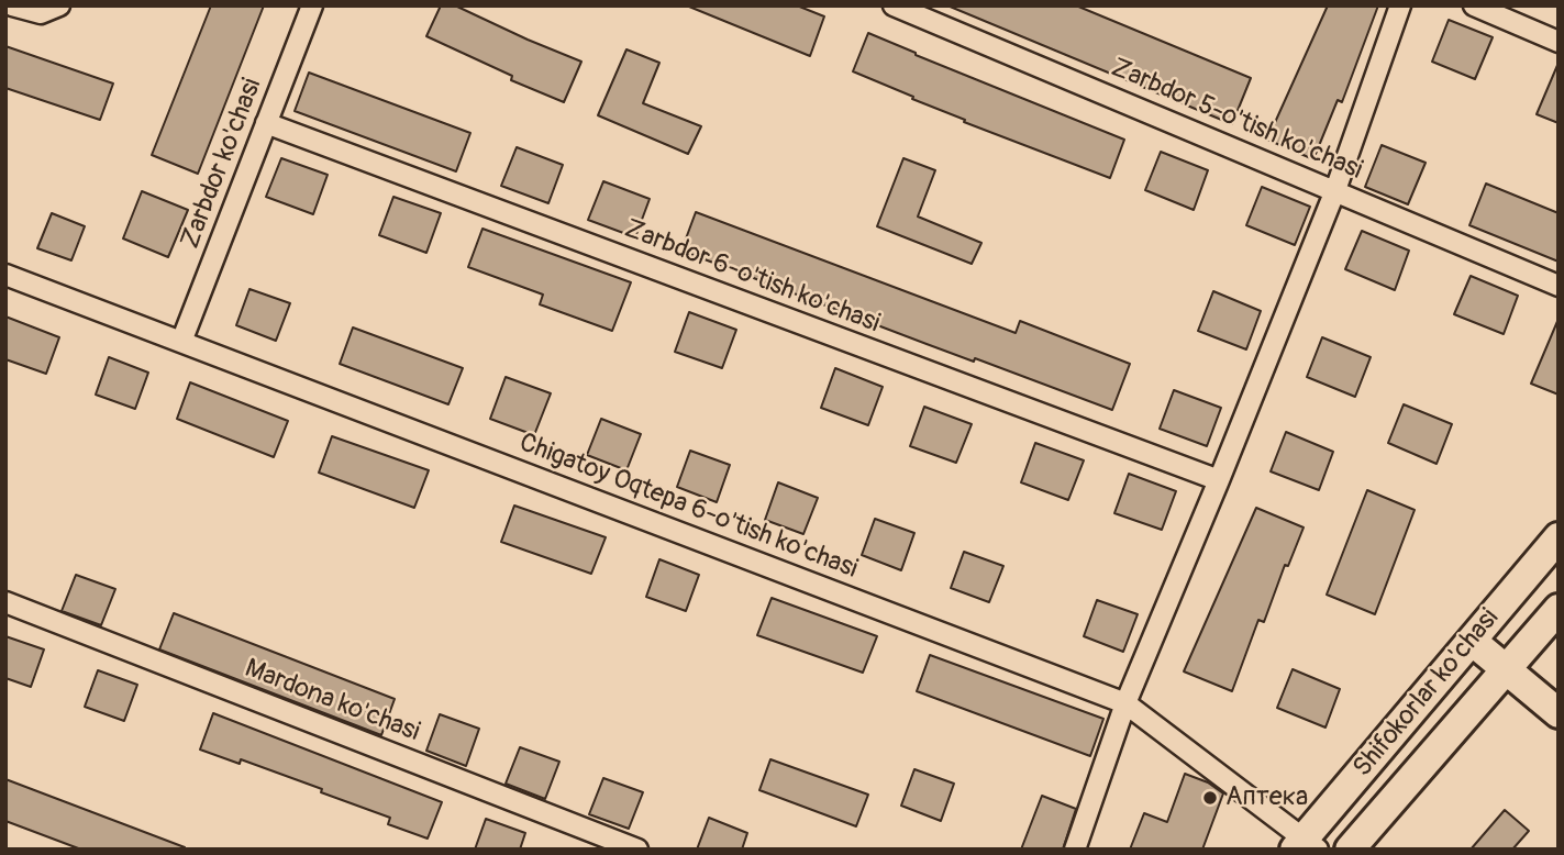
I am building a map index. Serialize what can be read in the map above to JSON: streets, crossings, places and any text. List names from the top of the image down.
{
  "streets": {
    "main road": ["Shifokorlar ko'chasi"],
    "street": [
      "Zarbdor 5-o'tish ko'chasi",
      "Zarbdor ko'chasi",
      "Zarbdor 6-o'tish ko'chasi",
      "Chigatoy Oqtepa 6-o'tish ko'chasi",
      "Mardona ko'chasi"
    ]
  },
  "crossings": [
    ["Zarbdor ko'chasi", "Zarbdor 6-o'tish ko'chasi"],
    ["Zarbdor ko'chasi", "Chigatoy Oqtepa 6-o'tish ko'chasi"],
    ["Chigatoy Oqtepa 6-o'tish ko'chasi", "Shifokorlar ko'chasi"]
  ],
  "places": ["Аптека"]
}
